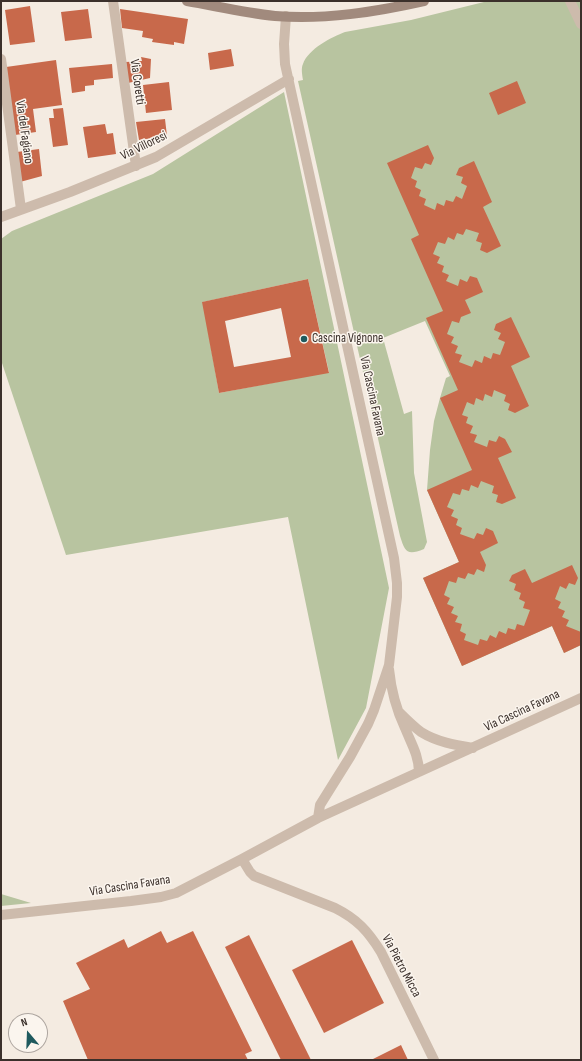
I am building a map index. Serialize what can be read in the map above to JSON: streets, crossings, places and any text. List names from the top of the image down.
{
  "streets": {
    "street": [
      "Via Coretti",
      "Via del Fagiano",
      "Via Villoresi",
      "Via Cascina Favana",
      "Via Pietro Micca"
    ]
  },
  "crossings": [
    ["Via Coretti", "Via Villoresi"],
    ["Via del Fagiano", "Via Villoresi"],
    ["Via Villoresi", "Via Cascina Favana"],
    ["Via Cascina Favana", "Via Pietro Micca"]
  ],
  "places": ["Cascina Vignone"],
  "north": "top"
}
